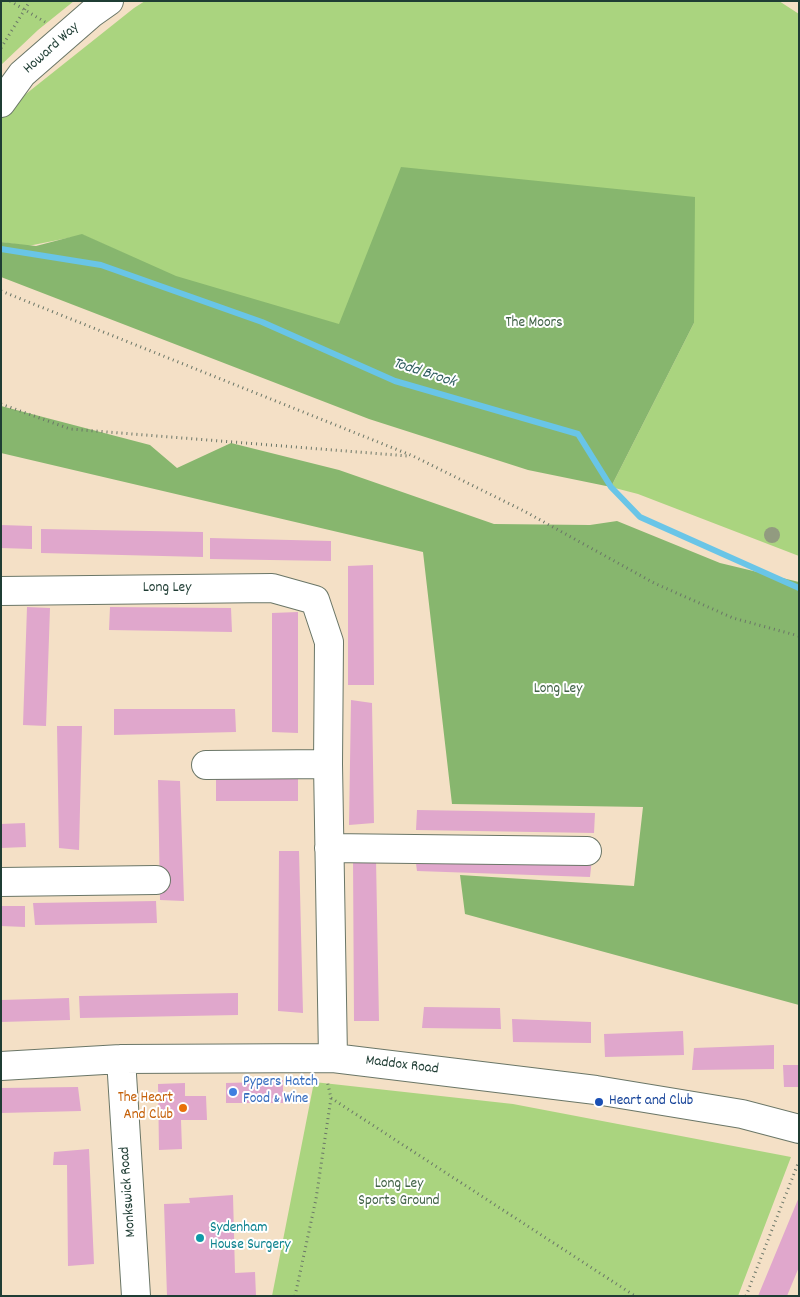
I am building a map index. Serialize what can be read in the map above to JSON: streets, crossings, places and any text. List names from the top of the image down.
{
  "streets": {
    "street": [
      "Howard Way",
      "Long Ley",
      "Maddox Road",
      "Monkswick Road"
    ]
  },
  "crossings": [
    ["Long Ley", "Maddox Road"],
    ["Maddox Road", "Monkswick Road"]
  ],
  "water": ["Todd Brook"],
  "parks": ["The Moors", "Long Ley", "Long Ley Sports Ground"],
  "places": [
    "Pypers Hatch Food & Wine",
    "Heart and Club",
    "The Heart And Club",
    "Sydenham House Surgery"
  ]
}
